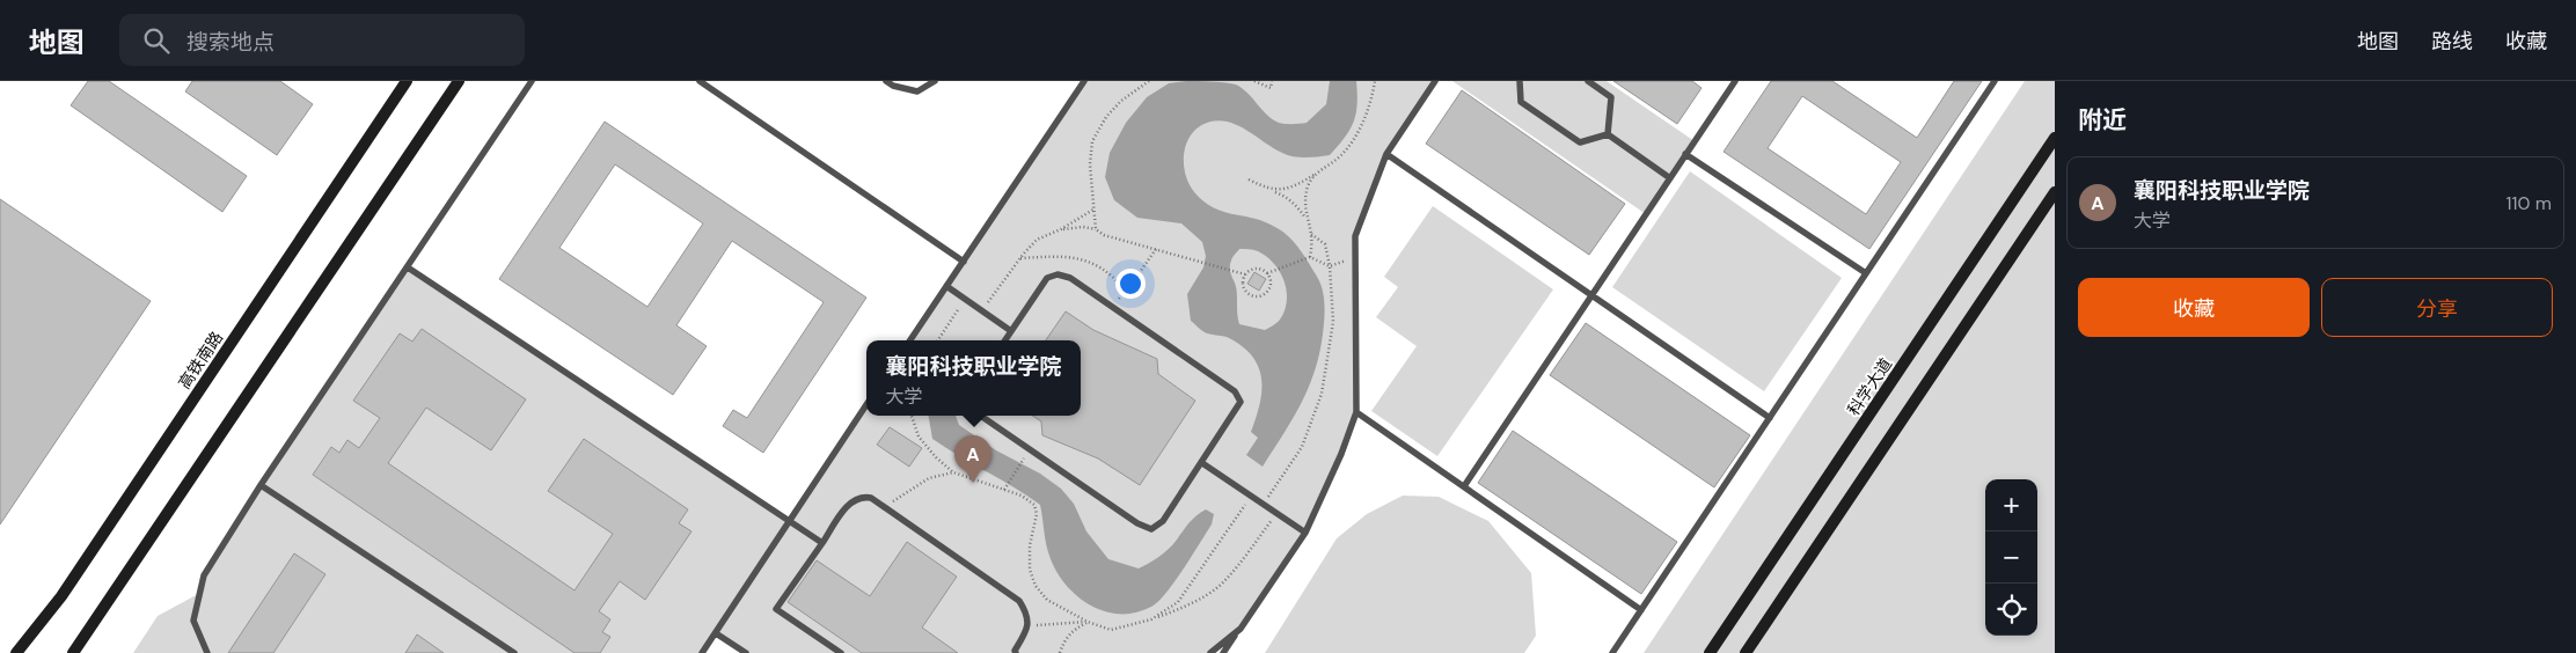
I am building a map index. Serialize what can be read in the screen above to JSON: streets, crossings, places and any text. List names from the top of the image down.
{
  "streets": {
    "main road": ["高铁南路", "科学大道"]
  },
  "page": {
    "header": "地图",
    "search": "搜索地点",
    "nav": ["地图", "路线", "收藏"],
    "heading": "附近",
    "list": [
      {
        "mark": "A",
        "name": "襄阳科技职业学院",
        "note": "大学",
        "value": "110 m"
      }
    ],
    "buttons": ["收藏", "分享"],
    "popup": ["襄阳科技职业学院", "大学"],
    "pins": "A",
    "map_buttons": ["+", "−"]
  }
}
